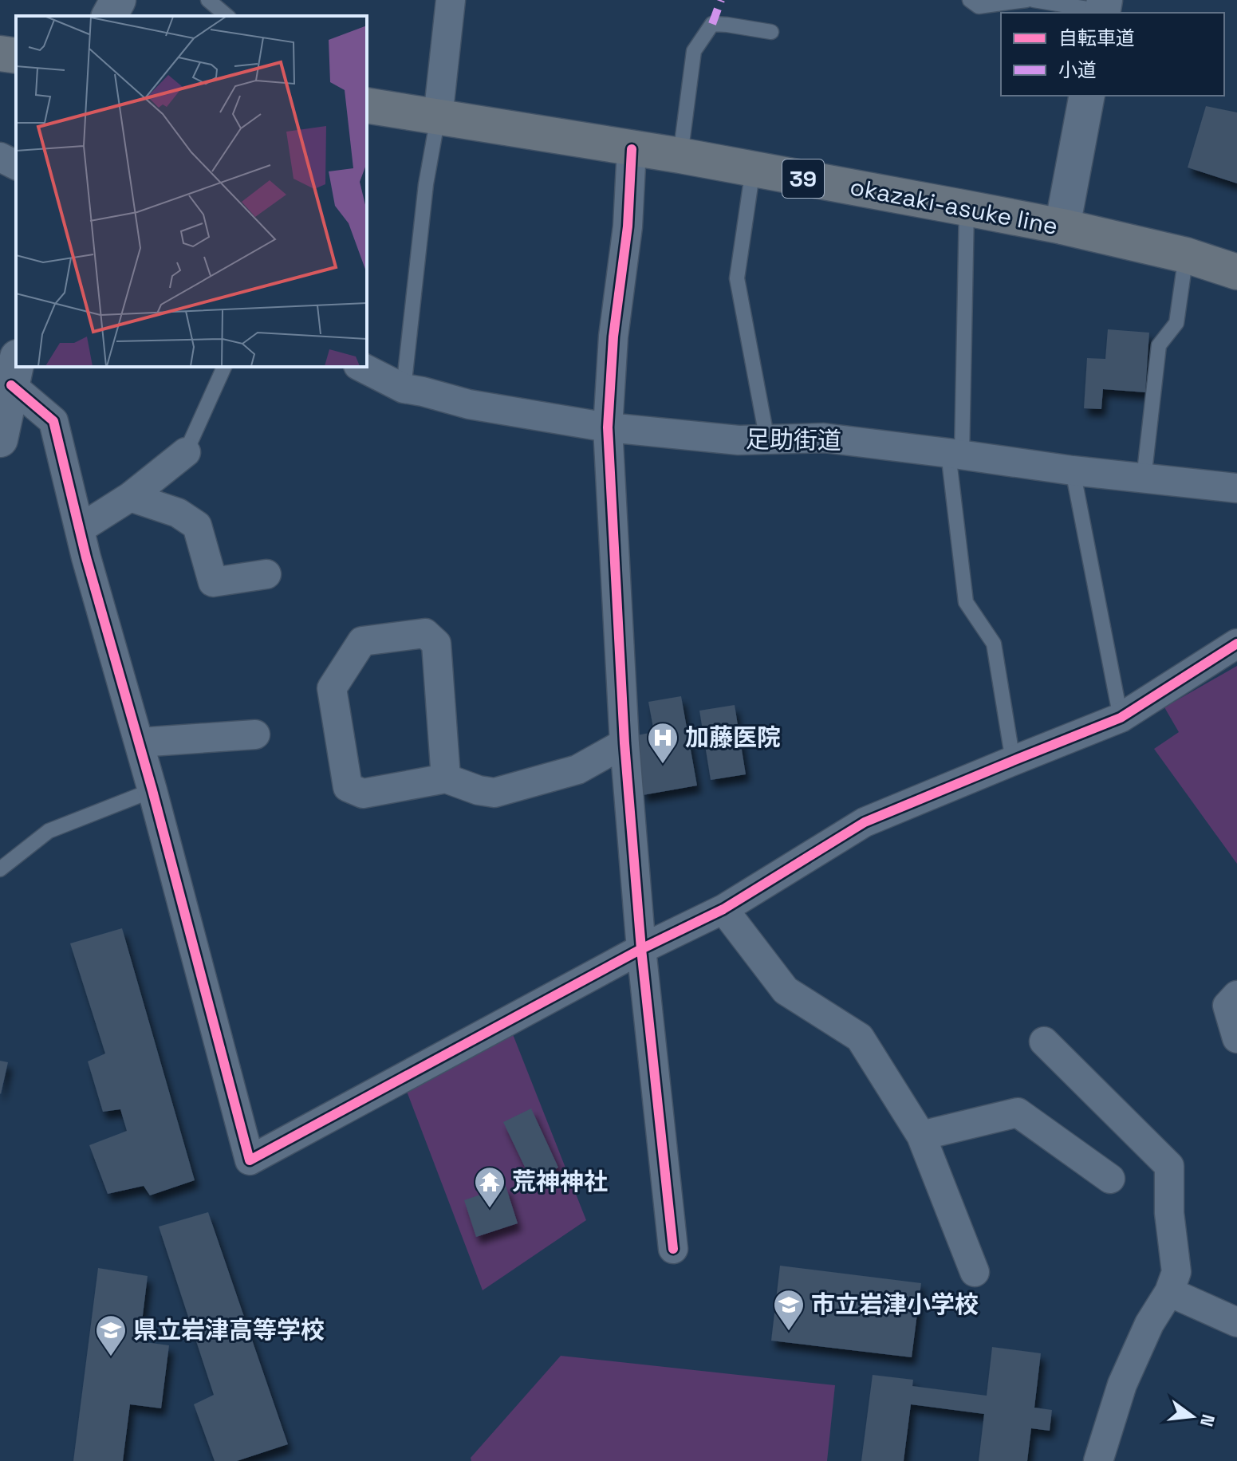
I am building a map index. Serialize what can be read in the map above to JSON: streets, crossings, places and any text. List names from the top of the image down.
{
  "streets": {
    "main road": ["39", "okazaki-asuke line"],
    "street": ["足助街道"]
  },
  "places": {
    "hospital": ["加藤医院"],
    "temple": ["荒神神社"],
    "school or university": ["市立岩津小学校", "県立岩津高等学校"]
  },
  "legend": ["自転車道", "小道"],
  "north": "right"
}
